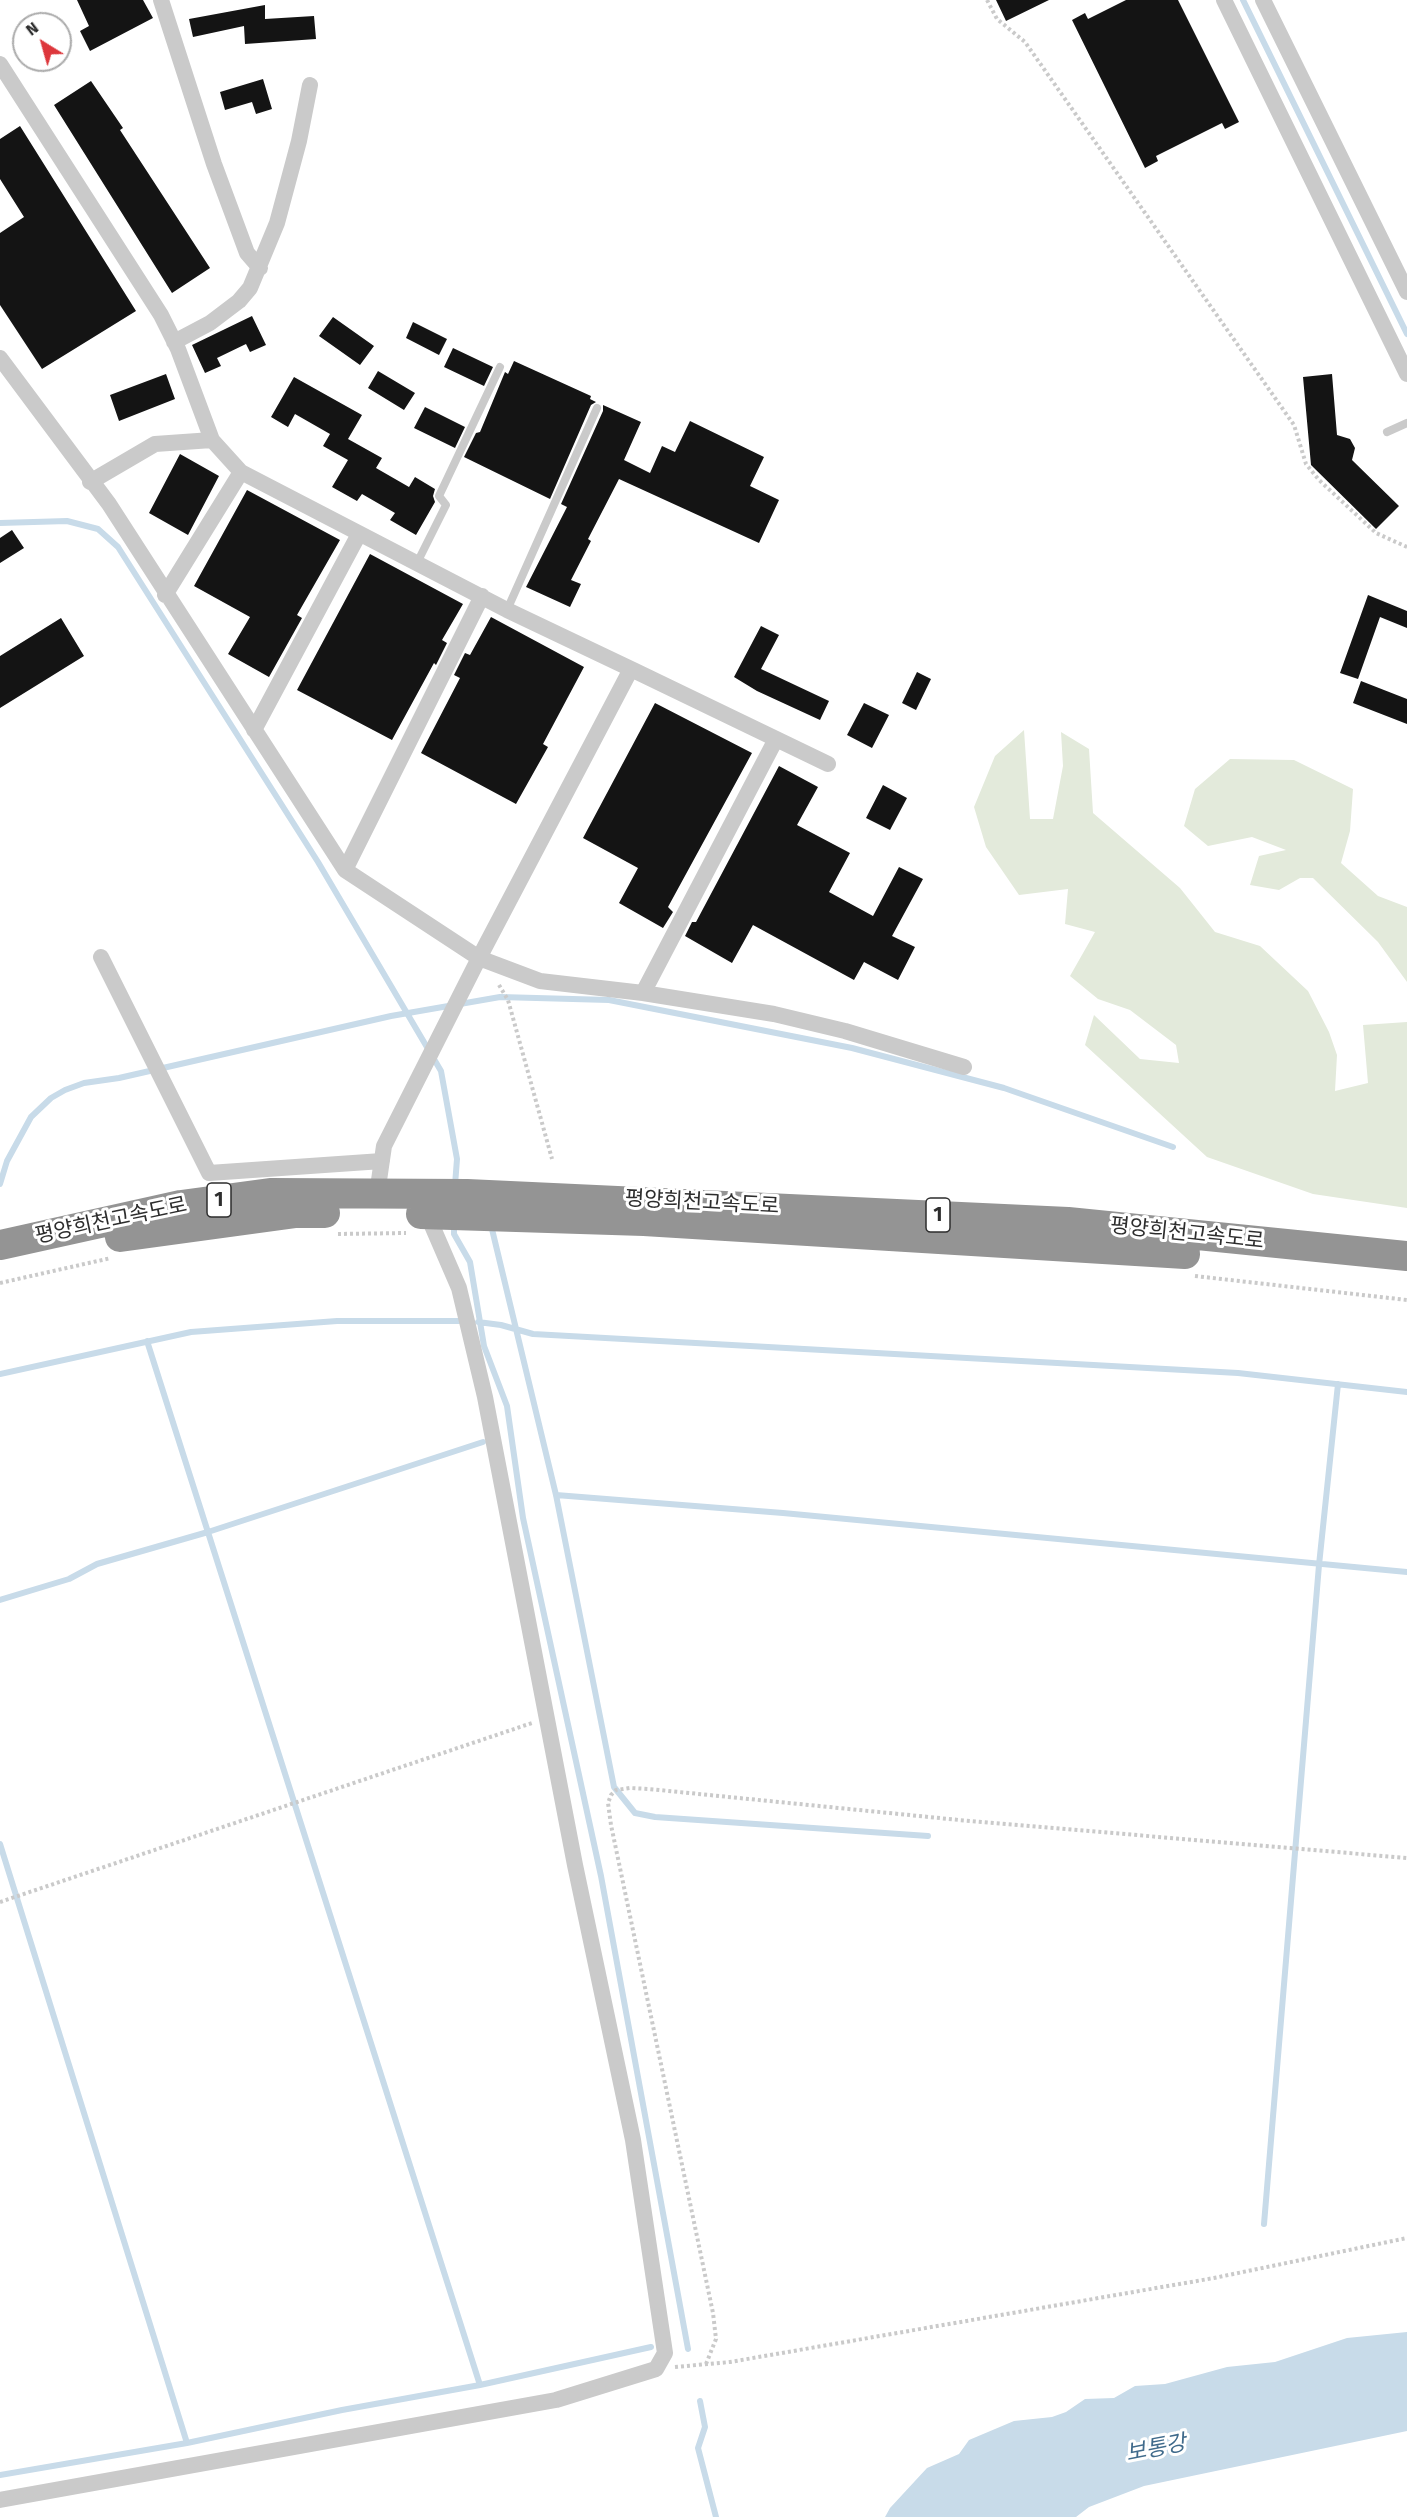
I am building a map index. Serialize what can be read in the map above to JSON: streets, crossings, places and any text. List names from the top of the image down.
{
  "streets": {
    "highway": ["1", "평양희천고속도로"]
  },
  "water": ["보통강"],
  "north": "top left"
}
